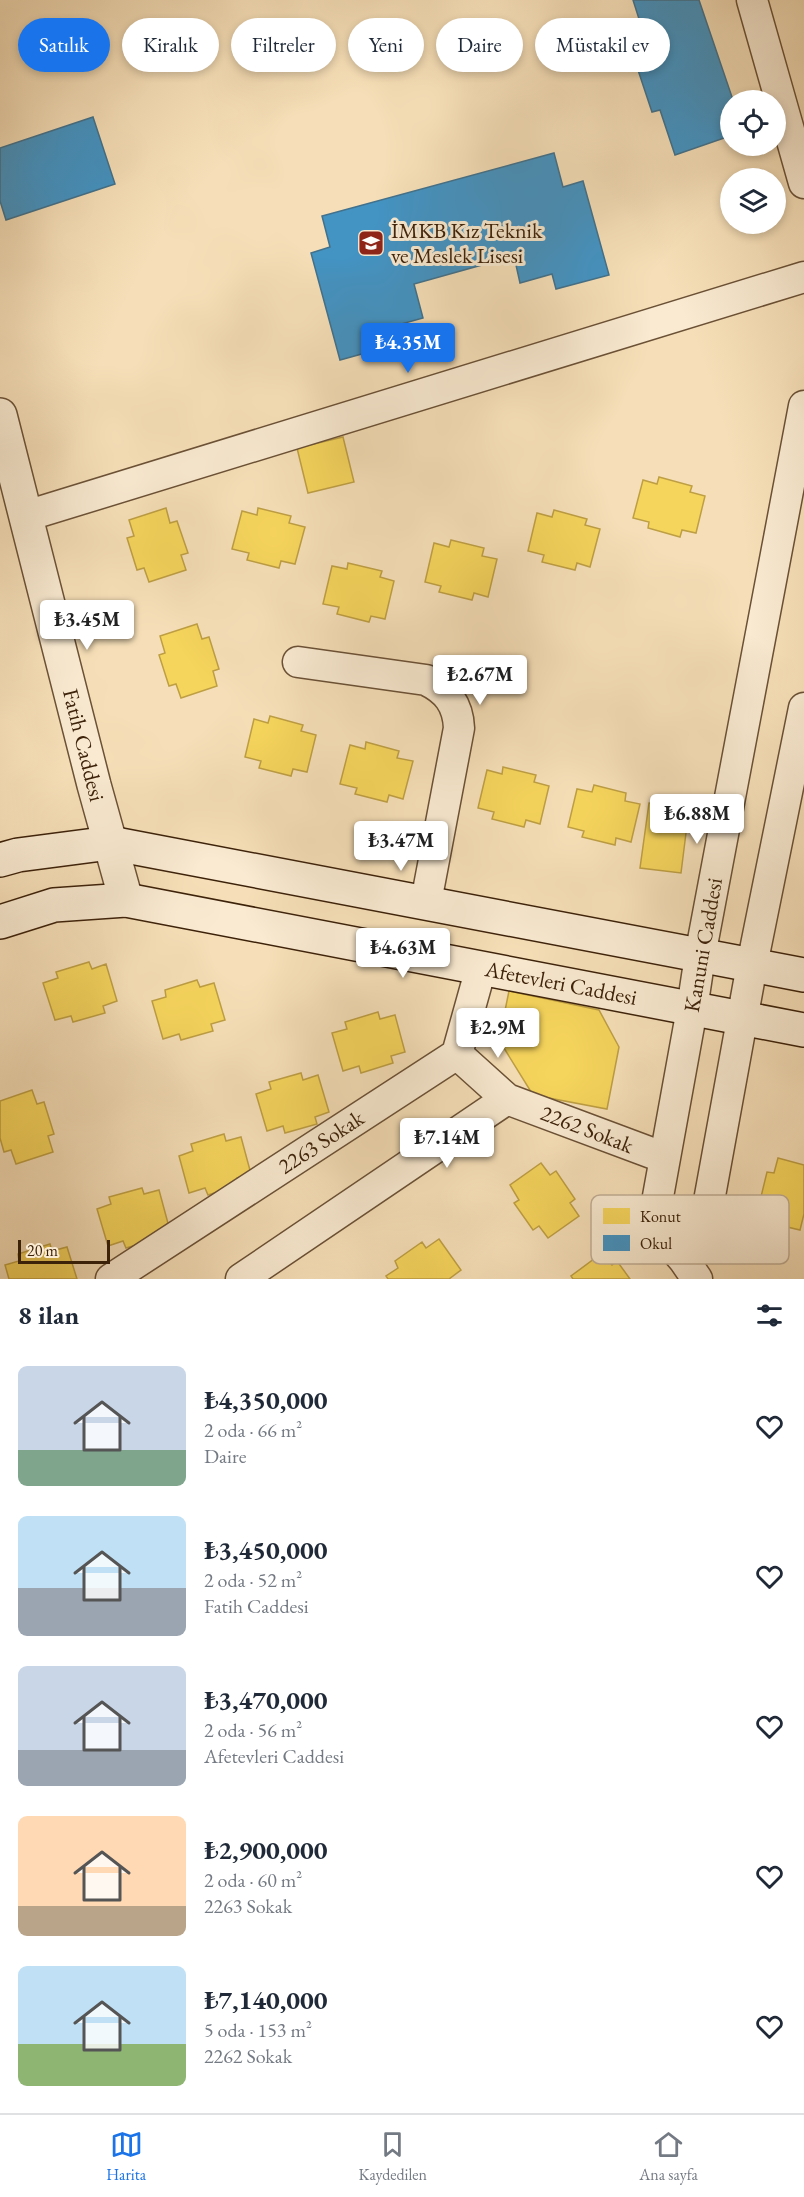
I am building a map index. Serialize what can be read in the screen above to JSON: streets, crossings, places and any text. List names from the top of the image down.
{
  "streets": {
    "main road": ["Fatih Caddesi", "Afetevleri Caddesi"],
    "street": ["Kanuni Caddesi", "2262 Sokak", "2263 Sokak"]
  },
  "crossings": [
    ["Fatih Caddesi", "Afetevleri Caddesi"],
    ["Kanuni Caddesi", "Afetevleri Caddesi"],
    ["Kanuni Caddesi", "2262 Sokak"]
  ],
  "places": {
    "school or university": ["İMKB Kız Teknik ve Meslek Lisesi"]
  },
  "legend": ["Konut", "Okul"],
  "scale_bar": "20 m",
  "page": {
    "chip": [
      "Satılık",
      "Kiralık",
      "Filtreler",
      "Yeni",
      "Daire",
      "Müstakil ev"
    ],
    "price": [
      "₺4.35M",
      "₺3.45M",
      "₺2.67M",
      "₺6.88M",
      "₺3.47M",
      "₺4.63M",
      "₺2.9M",
      "₺7.14M"
    ],
    "scale": "20 m",
    "heading": "8 ilan",
    "list": [
      {
        "name": "₺4,350,000",
        "note": "2 oda · 66 m² · Daire"
      },
      {
        "name": "₺3,450,000",
        "note": "2 oda · 52 m² · Fatih Caddesi"
      },
      {
        "name": "₺3,470,000",
        "note": "2 oda · 56 m² · Afetevleri Caddesi"
      },
      {
        "name": "₺2,900,000",
        "note": "2 oda · 60 m² · 2263 Sokak"
      },
      {
        "name": "₺7,140,000",
        "note": "5 oda · 153 m² · 2262 Sokak"
      }
    ],
    "tabs": ["Harita", "Kaydedilen", "Ana sayfa"]
  }
}
